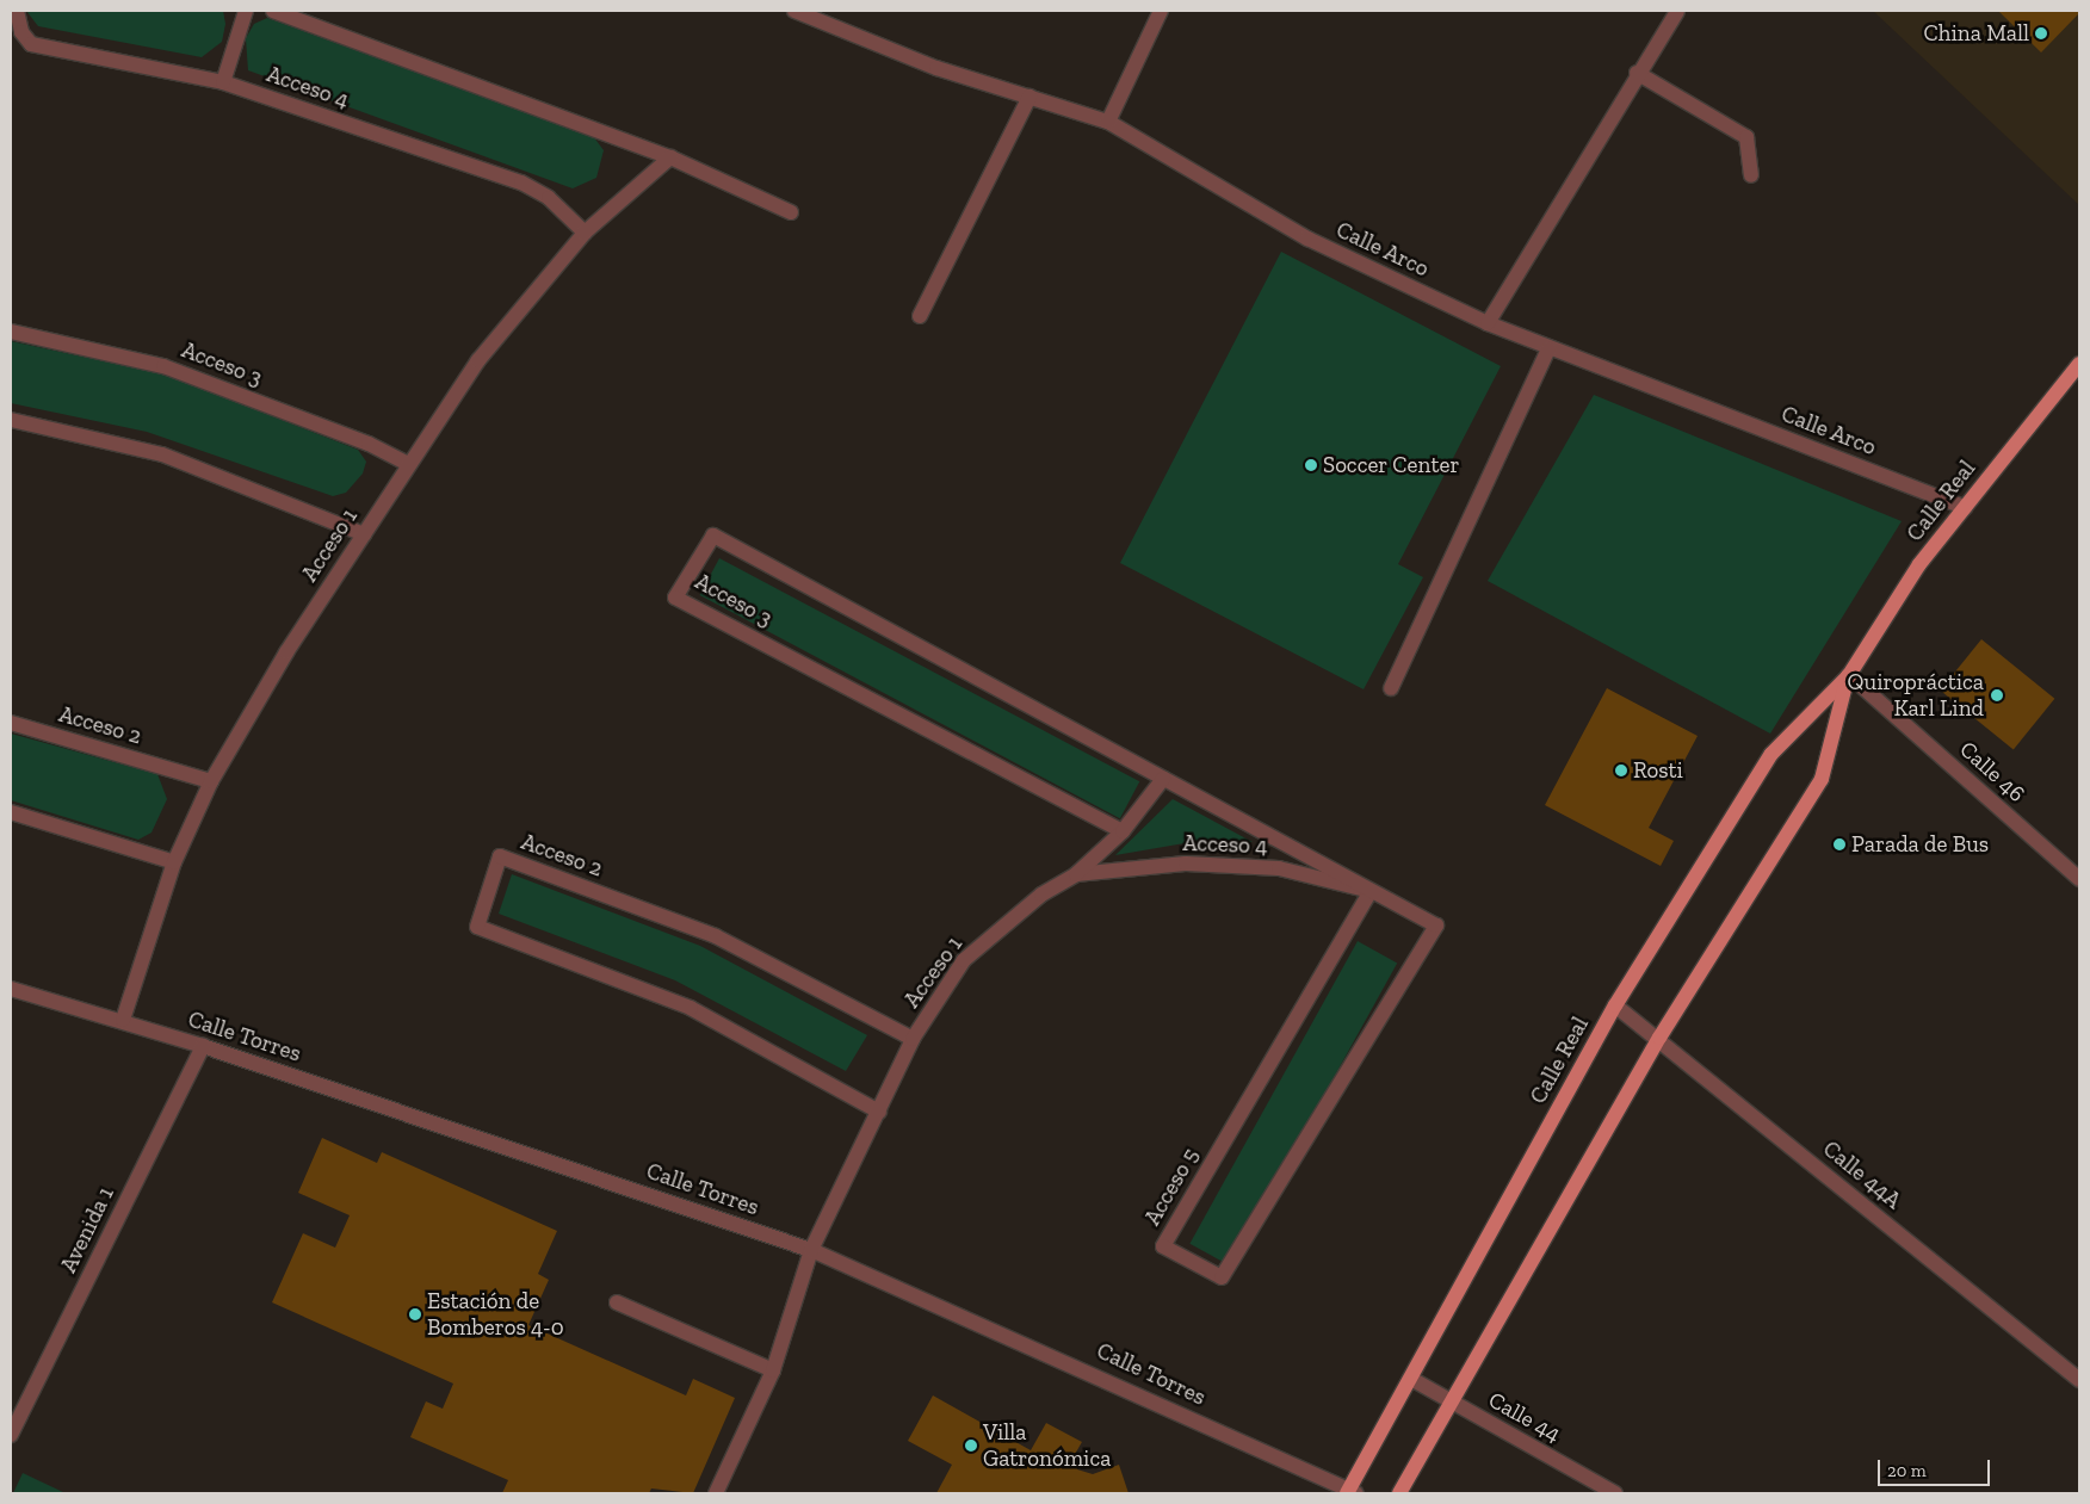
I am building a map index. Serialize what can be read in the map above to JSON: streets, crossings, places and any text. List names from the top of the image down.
{
  "streets": {
    "main road": ["Calle Real"],
    "street": [
      "Acceso 4",
      "Calle Arco",
      "Acceso 3",
      "Acceso 1",
      "Acceso 2",
      "Calle 46",
      "Calle Torres",
      "Calle 44A",
      "Acceso 5",
      "Avenida 1",
      "Calle 44"
    ]
  },
  "crossings": [
    ["Acceso 4", "Acceso 3"],
    ["Acceso 4", "Acceso 1"],
    ["Acceso 4", "Acceso 5"],
    ["Calle Arco", "Calle Real"],
    ["Acceso 3", "Acceso 1"],
    ["Calle Real", "Calle 46"],
    ["Calle Real", "Calle Torres"],
    ["Calle Real", "Calle 44A"],
    ["Calle Real", "Calle 44"],
    ["Acceso 1", "Acceso 2"],
    ["Acceso 1", "Calle Torres"],
    ["Calle Torres", "Avenida 1"]
  ],
  "places": [
    "China Mall",
    "Soccer Center",
    "Quiropráctica Karl Lind",
    "Rosti",
    "Parada de Bus",
    "Estación de Bomberos 4-0",
    "Villa Gatronómica"
  ],
  "scale_bar": "20 m"
}
